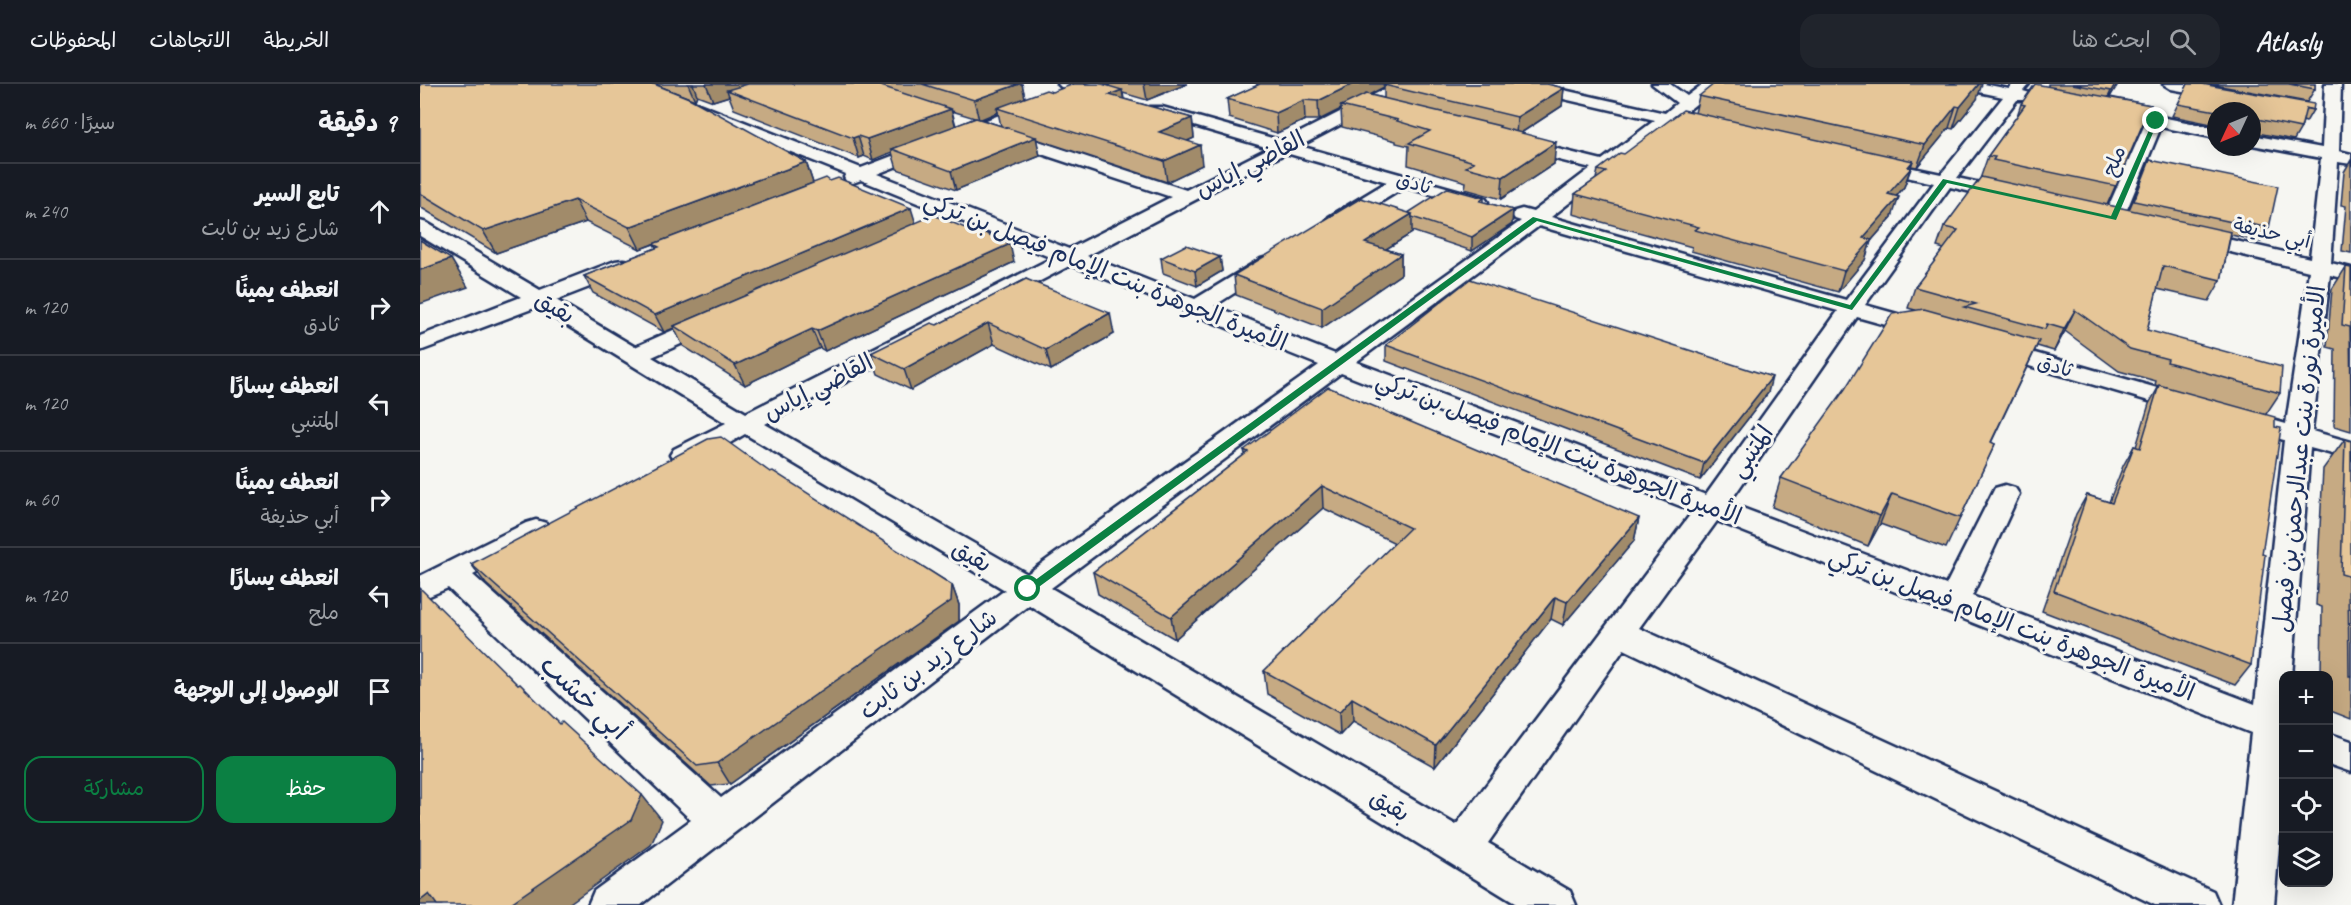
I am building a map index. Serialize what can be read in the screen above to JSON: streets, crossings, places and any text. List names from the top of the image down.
{
  "streets": {
    "street": [
      "ملح",
      "القاضي إياس",
      "ثادق",
      "أبي حذيفة",
      "الأميرة الجوهرة بنت الإمام فيصل بن تركي",
      "بقيق",
      "المتنبي",
      "الأميرة نورة بنت عبدالرحمن بن فيصل",
      "شارع زيد بن ثابت",
      "أبي خشب"
    ]
  },
  "crossings": [
    ["القاضي إياس", "ثادق"],
    ["القاضي إياس", "الأميرة الجوهرة بنت الإمام فيصل بن تركي"],
    ["القاضي إياس", "بقيق"],
    ["ثادق", "المتنبي"],
    ["ثادق", "شارع زيد بن ثابت"],
    ["أبي حذيفة", "الأميرة نورة بنت عبدالرحمن بن فيصل"],
    ["الأميرة الجوهرة بنت الإمام فيصل بن تركي", "المتنبي"],
    ["الأميرة الجوهرة بنت الإمام فيصل بن تركي", "الأميرة نورة بنت عبدالرحمن بن فيصل"],
    ["الأميرة الجوهرة بنت الإمام فيصل بن تركي", "شارع زيد بن ثابت"],
    ["بقيق", "المتنبي"],
    ["بقيق", "شارع زيد بن ثابت"],
    ["شارع زيد بن ثابت", "أبي خشب"]
  ],
  "north": "bottom left",
  "page": {
    "header": "Atlasly",
    "search": "ابحث هنا",
    "nav": ["الخريطة", "الاتجاهات", "المحفوظات"],
    "heading": ["9 دقيقة", "سيرًا · 660 m"],
    "list": [
      ["تابع السير", "شارع زيد بن ثابت", "240 m"],
      ["انعطف يمينًا", "ثادق", "120 m"],
      ["انعطف يسارًا", "المتنبي", "120 m"],
      ["انعطف يمينًا", "أبي حذيفة", "60 m"],
      ["انعطف يسارًا", "ملح", "120 m"],
      "الوصول إلى الوجهة"
    ],
    "map_buttons": ["+", "−"],
    "buttons": ["حفظ", "مشاركة"]
  }
}
